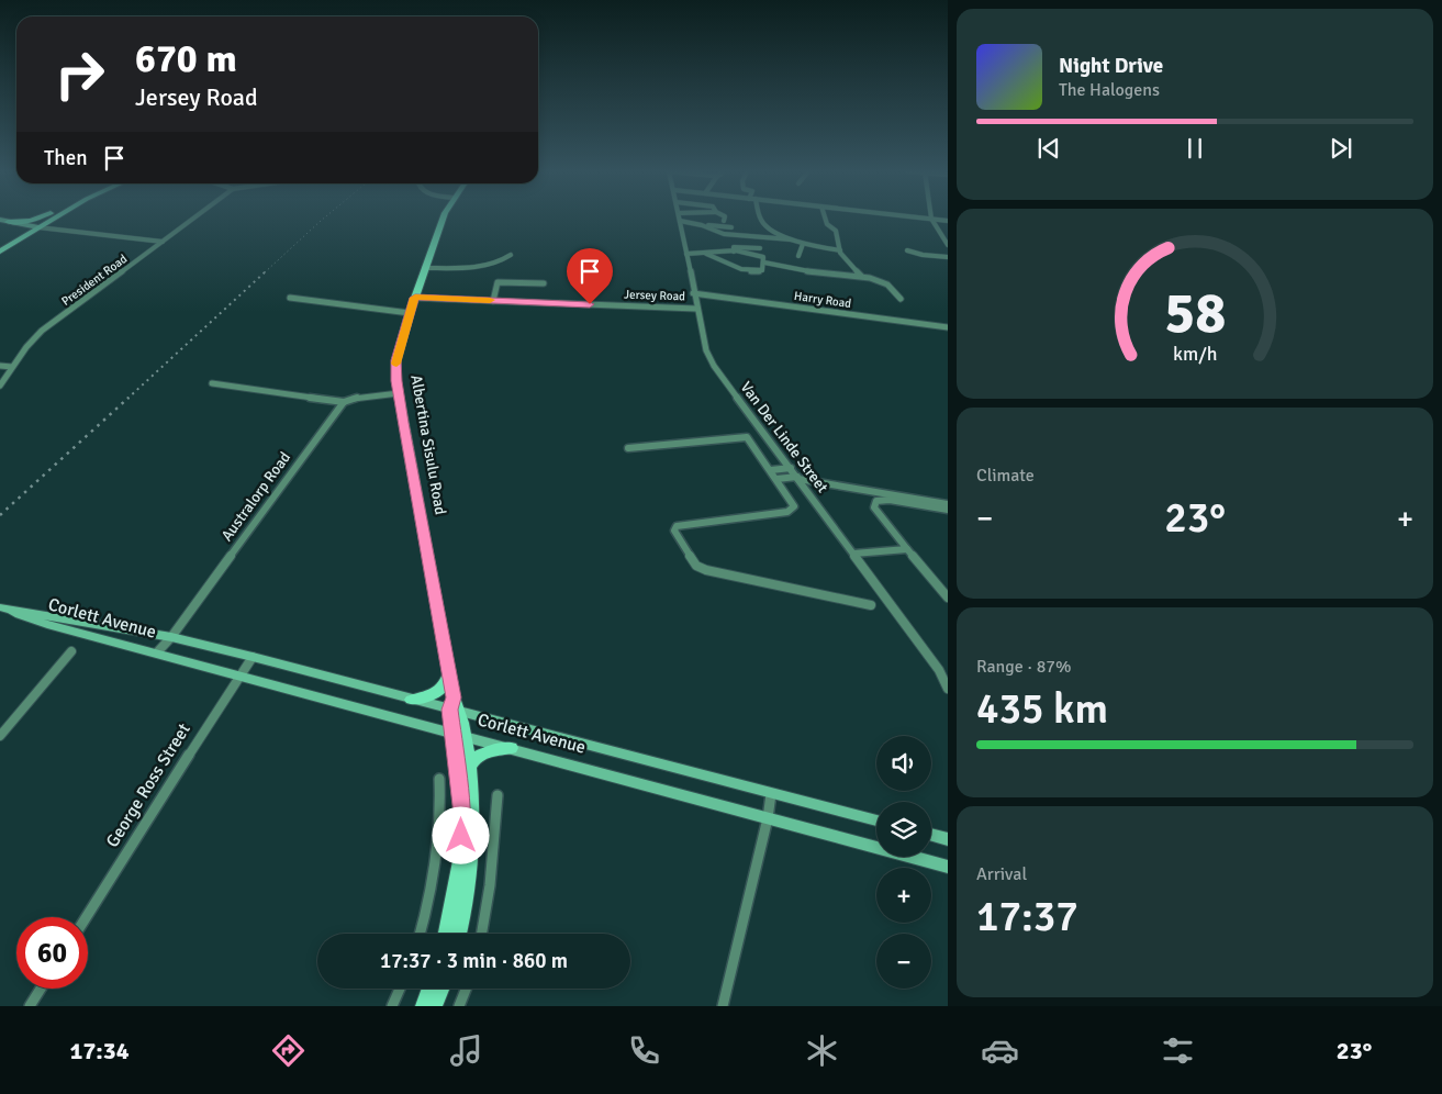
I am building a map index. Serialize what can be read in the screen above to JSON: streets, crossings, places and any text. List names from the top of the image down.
{
  "streets": {
    "main road": ["Albertina Sisulu Road"],
    "street": [
      "President Road",
      "Jersey Road",
      "Harry Road",
      "Van Der Linde Street",
      "Australorp Road",
      "Corlett Avenue",
      "George Ross Street"
    ]
  },
  "crossings": [
    ["Jersey Road", "Van Der Linde Street"],
    ["Jersey Road", "Albertina Sisulu Road"],
    ["Harry Road", "Van Der Linde Street"],
    ["Albertina Sisulu Road", "Corlett Avenue"],
    ["Australorp Road", "Corlett Avenue"],
    ["Corlett Avenue", "George Ross Street"]
  ],
  "page": {
    "turn": ["670 m", "Jersey Road"],
    "song": ["Night Drive", "The Halogens"],
    "then": "Then",
    "tile": [
      "Climate",
      ["Range · 87%", "435 km"],
      ["Arrival", "17:37"]
    ],
    "heat": ["−", "23°", "+"],
    "map_buttons": ["+", "−"],
    "limit": "60",
    "trip": "17:37 · 3 min · 860 m",
    "tabs": ["17:34", "23°"],
    "gauge": ["58", "km/h"]
  }
}
